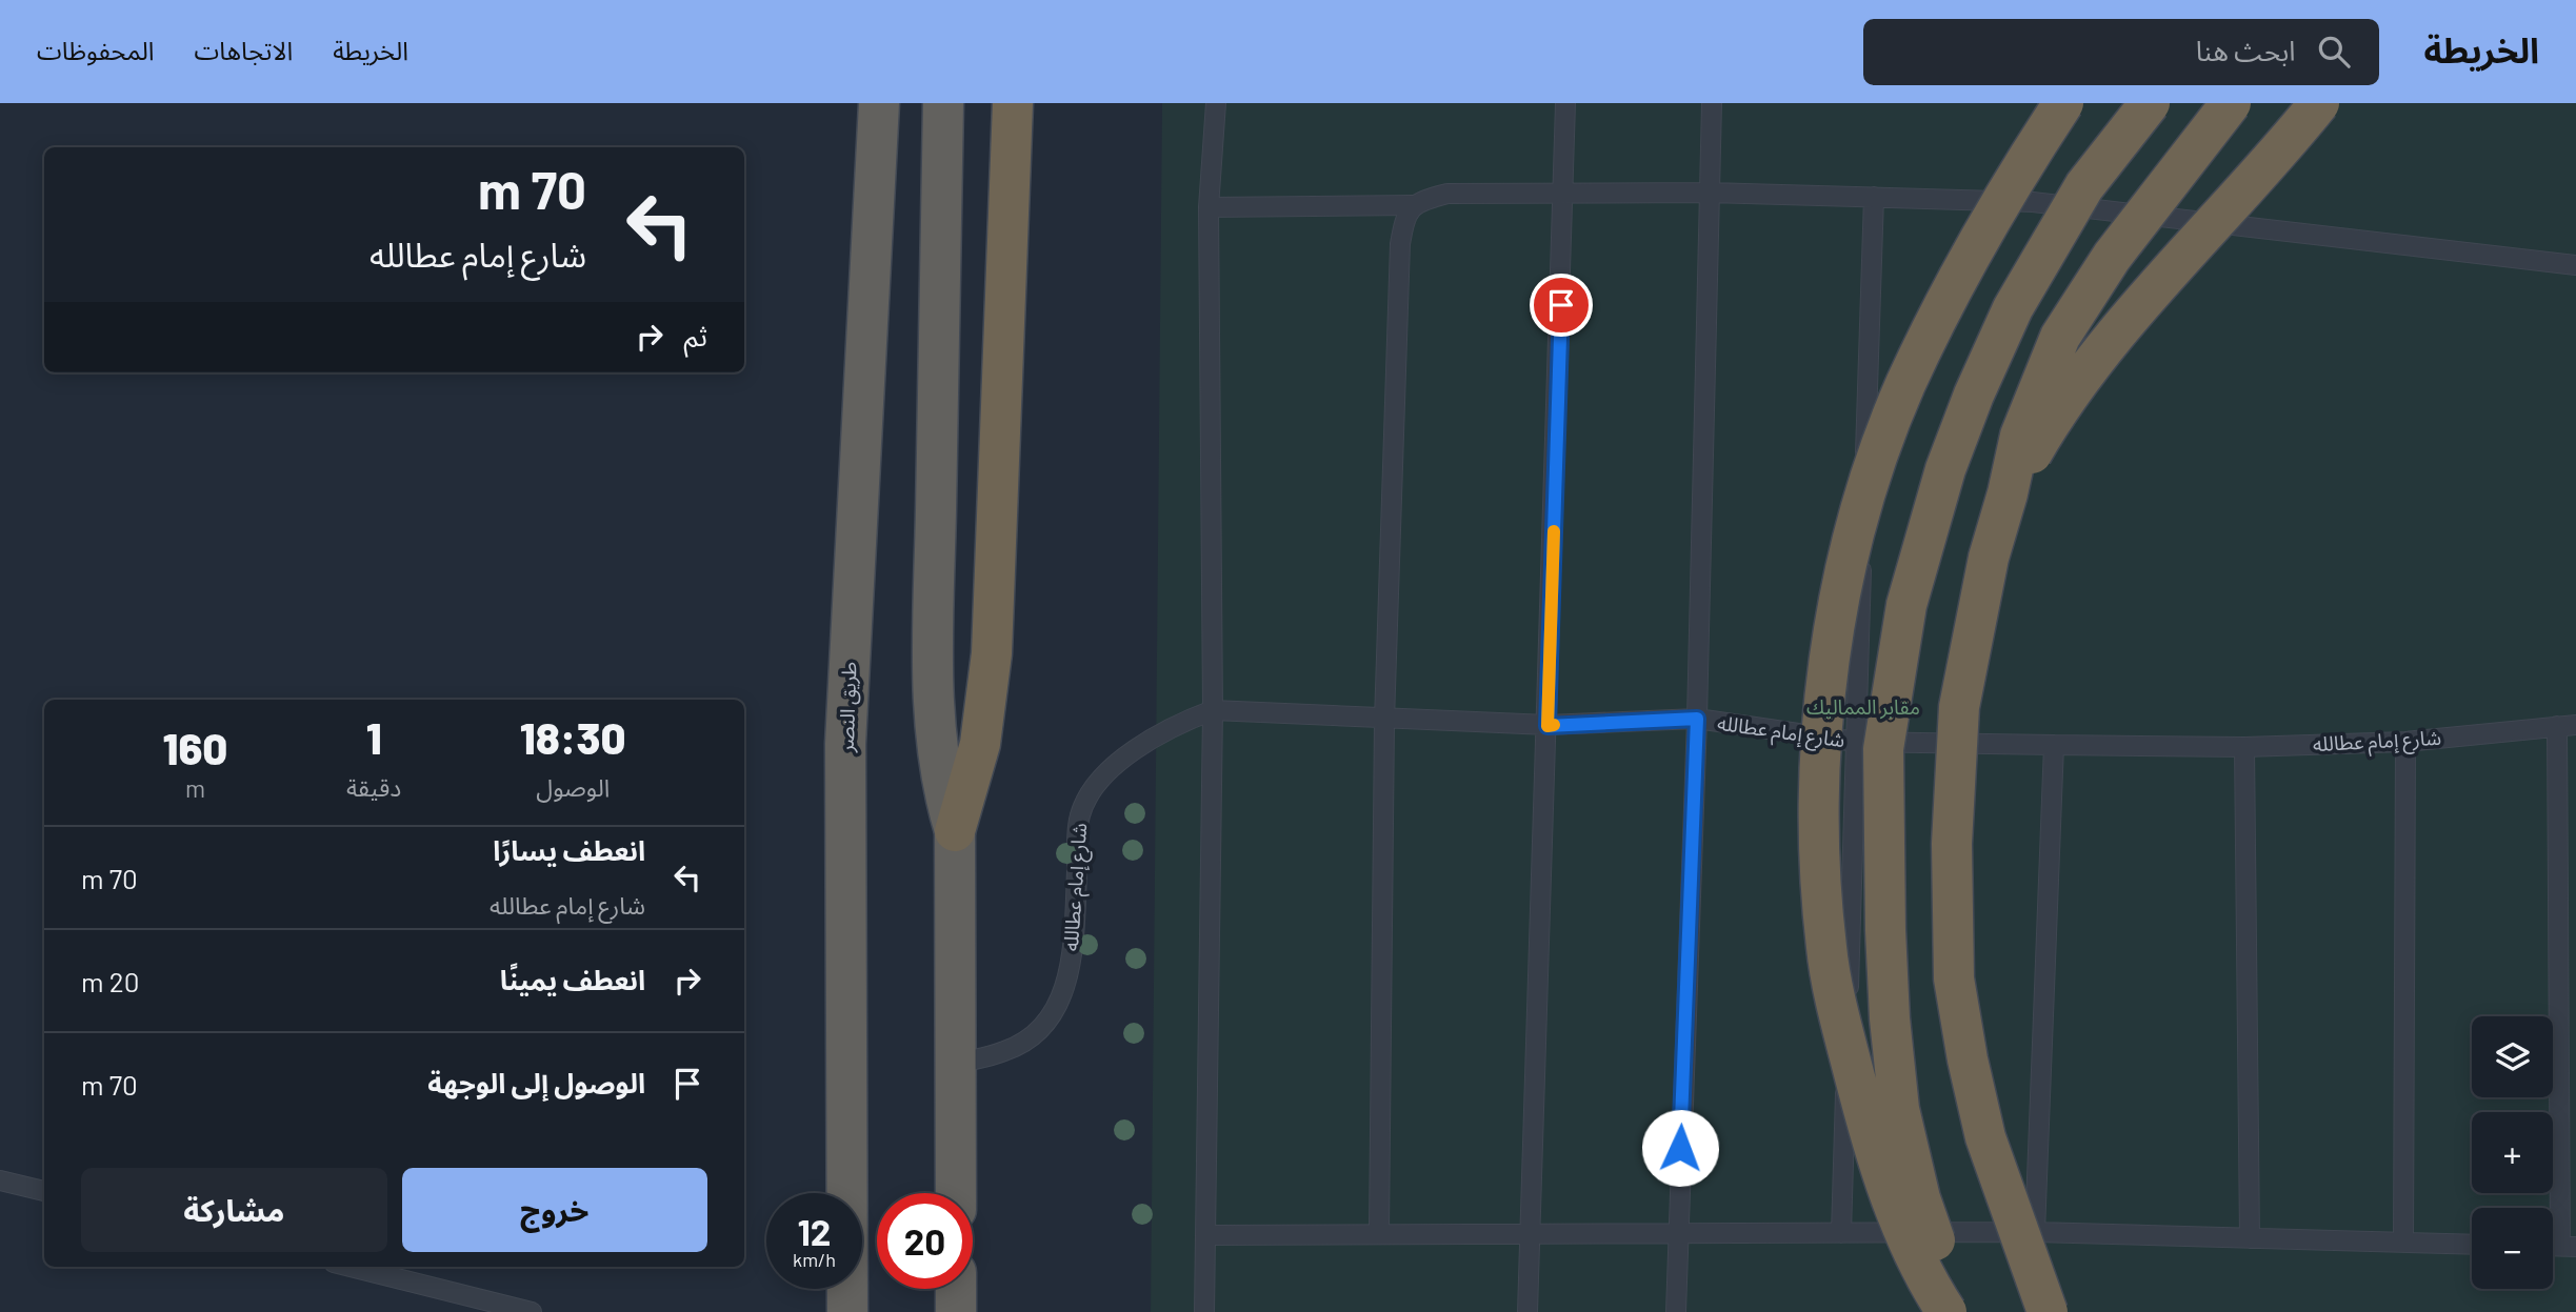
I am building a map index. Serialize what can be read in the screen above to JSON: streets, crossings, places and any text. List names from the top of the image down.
{
  "streets": {
    "highway": ["طريق النصر"],
    "lane": ["شارع إمام عطالله"]
  },
  "parks": ["مقابر المماليك"],
  "page": {
    "header": "الخريطة",
    "search": "ابحث هنا",
    "nav": ["الخريطة", "الاتجاهات", "المحفوظات"],
    "turn": ["70 m", "شارع إمام عطالله"],
    "then": "ثم",
    "eta": [
      "18:30",
      "الوصول",
      "1",
      "دقيقة",
      "160",
      "m"
    ],
    "list": [
      {
        "name": "انعطف يسارًا",
        "note": "شارع إمام عطالله",
        "value": "70 m"
      },
      {
        "name": "انعطف يمينًا",
        "value": "20 m"
      },
      {
        "name": "الوصول إلى الوجهة",
        "value": "70 m"
      }
    ],
    "map_buttons": ["+", "−"],
    "buttons": ["خروج", "مشاركة"],
    "speed": "12 km/h",
    "limit": "20"
  }
}
